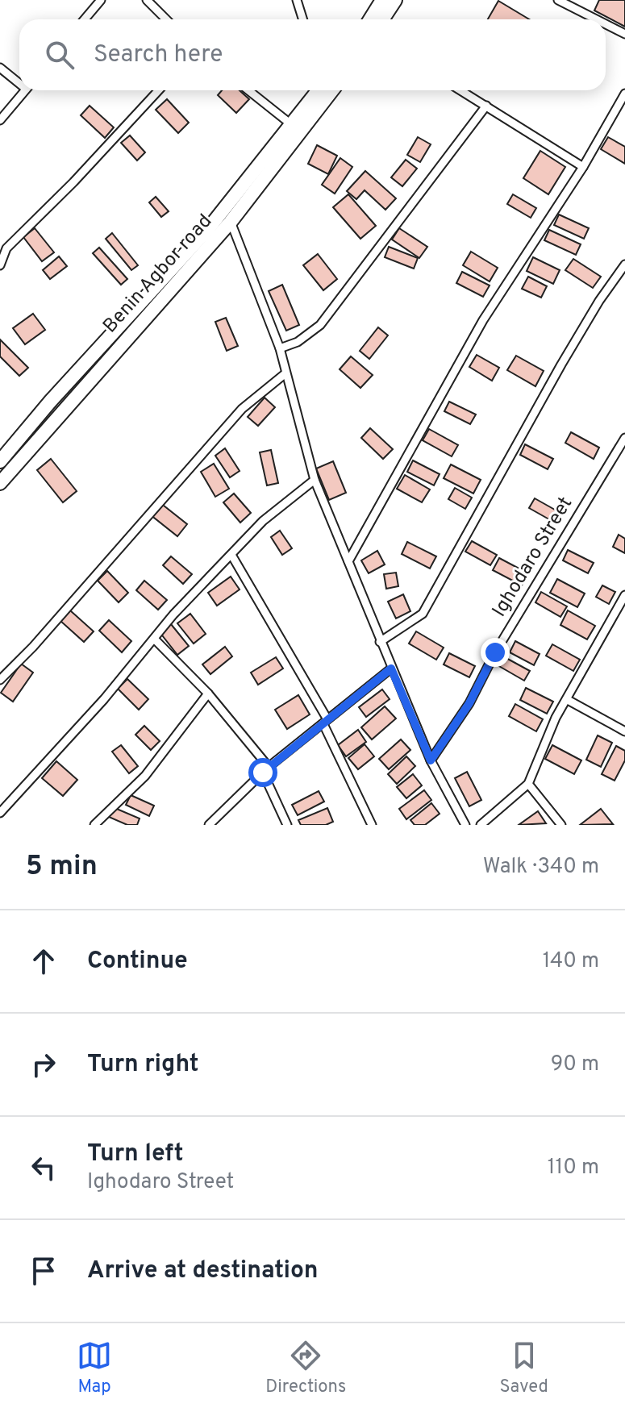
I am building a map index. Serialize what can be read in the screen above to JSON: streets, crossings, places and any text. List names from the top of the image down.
{
  "streets": {
    "highway": ["Benin Agbor road"],
    "street": ["Ighodaro Street"]
  },
  "page": {
    "search": "Search here",
    "heading": ["5 min", "Walk · 340 m"],
    "list": [
      ["Continue", "140 m"],
      ["Turn right", "90 m"],
      ["Turn left", "Ighodaro Street", "110 m"],
      "Arrive at destination"
    ],
    "nav": ["Map", "Directions", "Saved"]
  }
}
